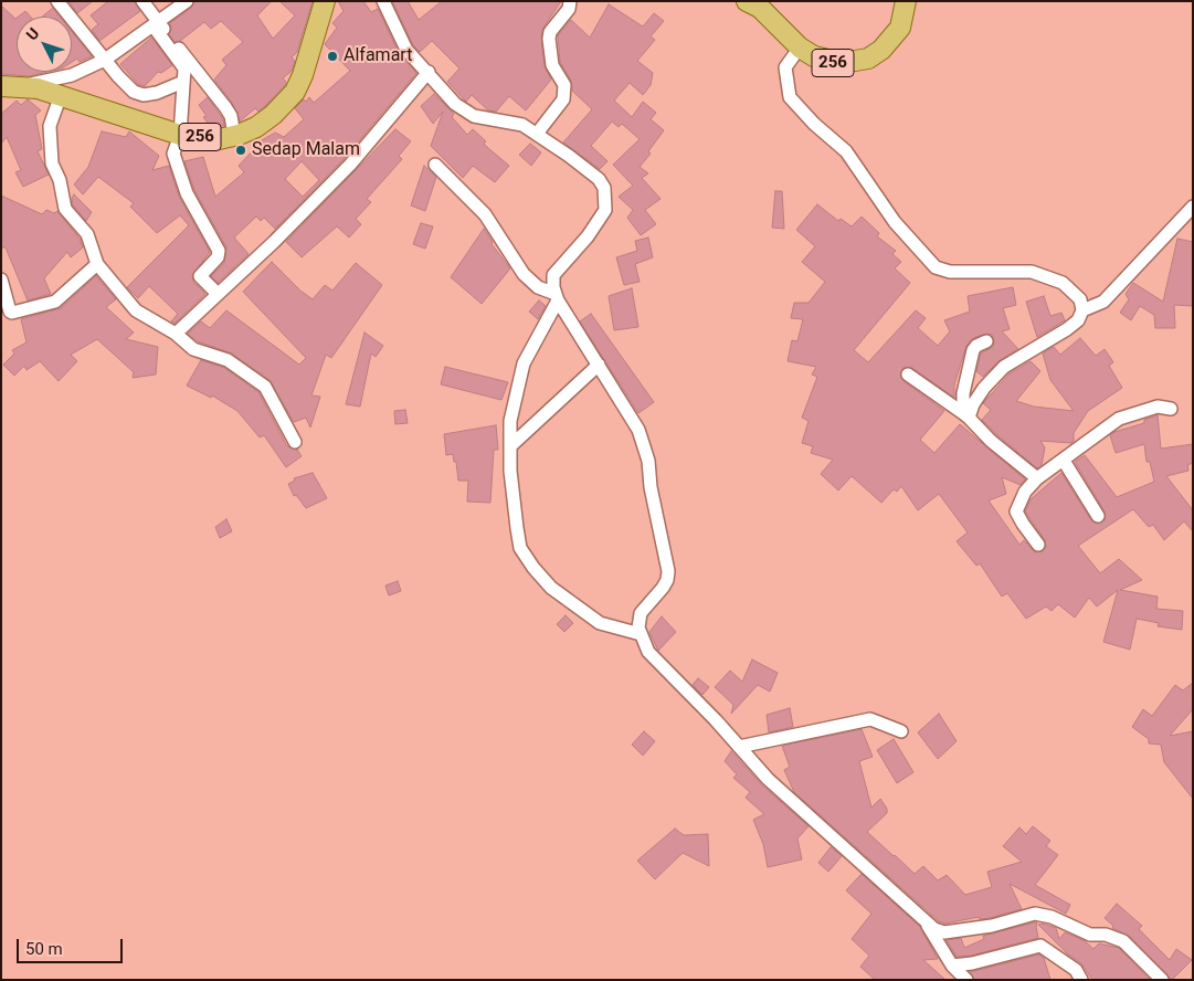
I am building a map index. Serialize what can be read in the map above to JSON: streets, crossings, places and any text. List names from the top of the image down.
{
  "streets": {
    "main road": ["256"]
  },
  "places": ["Alfamart", "Sedap Malam"],
  "scale_bar": "50 m",
  "north": "top left"
}
